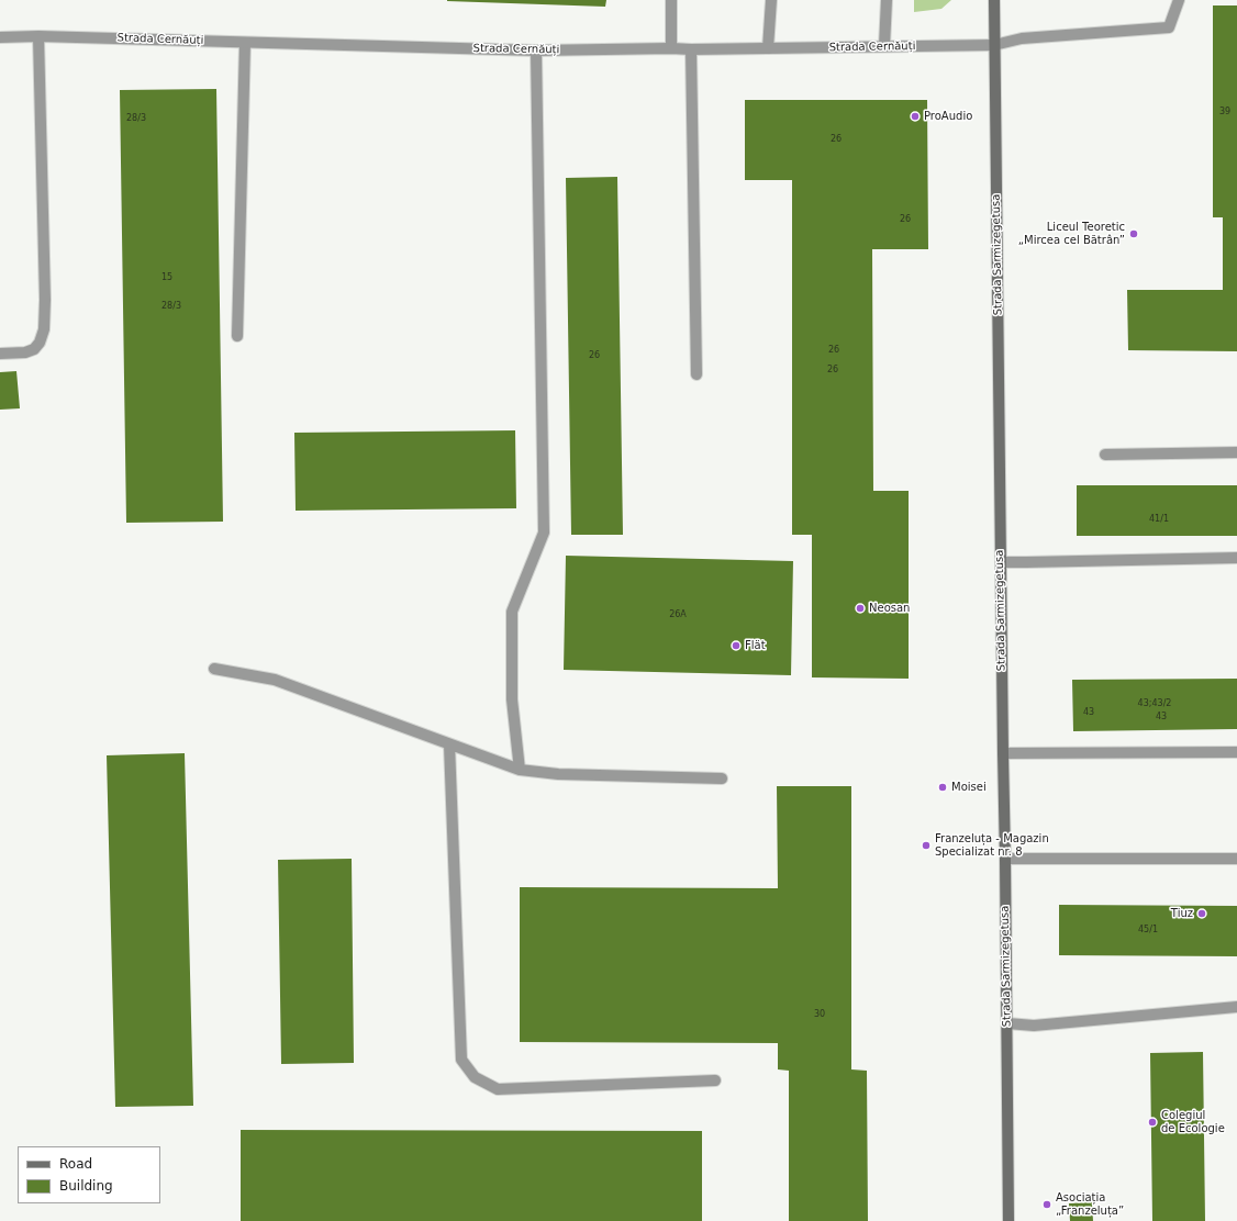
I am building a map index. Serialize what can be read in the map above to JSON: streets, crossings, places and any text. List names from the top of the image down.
{
  "streets": {
    "main road": ["Strada Sarmizegetusa"],
    "street": ["Strada Cernăuți"]
  },
  "crossings": [
    ["Strada Cernăuți", "Strada Sarmizegetusa"]
  ],
  "places": [
    "ProAudio",
    "Liceul Teoretic „Mircea cel Bătrân”",
    "Neosan",
    "Flät",
    "Moisei",
    "Franzeluța - Magazin Specializat nr. 8",
    "Tiuz",
    "Colegiul de Ecologie",
    "Asociația „Franzeluța”"
  ],
  "house_numbers": [
    "39",
    "28/3",
    "26",
    "26",
    "15",
    "28/3",
    "26",
    "26",
    "26",
    "41/1",
    "26A",
    "43;43/2",
    "43",
    "43",
    "45/1",
    "30"
  ],
  "legend": ["Road", "Building"]
}
